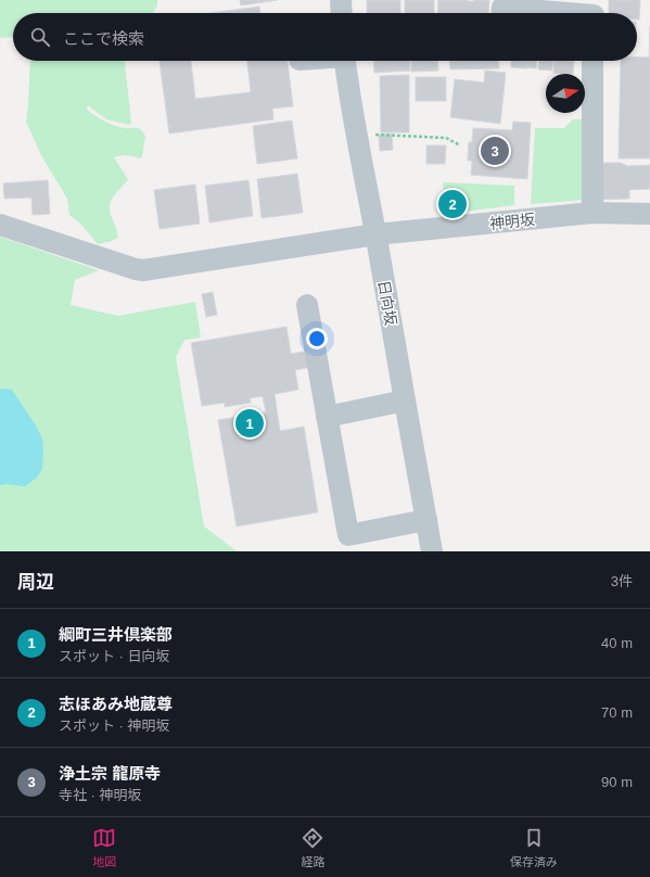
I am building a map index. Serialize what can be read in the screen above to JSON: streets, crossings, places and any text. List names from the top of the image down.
{
  "streets": {
    "street": ["神明坂", "日向坂"]
  },
  "crossings": [
    ["神明坂", "日向坂"]
  ],
  "north": "right",
  "page": {
    "search": "ここで検索",
    "pins": ["3", "2", "1"],
    "heading": ["周辺", "3件"],
    "list": [
      {
        "mark": "1",
        "name": "綱町三井倶楽部",
        "note": "スポット · 日向坂",
        "value": "40 m"
      },
      {
        "mark": "2",
        "name": "志ほあみ地蔵尊",
        "note": "スポット · 神明坂",
        "value": "70 m"
      },
      {
        "mark": "3",
        "name": "浄土宗 龍原寺",
        "note": "寺社 · 神明坂",
        "value": "90 m"
      }
    ],
    "nav": ["地図", "経路", "保存済み"]
  }
}
